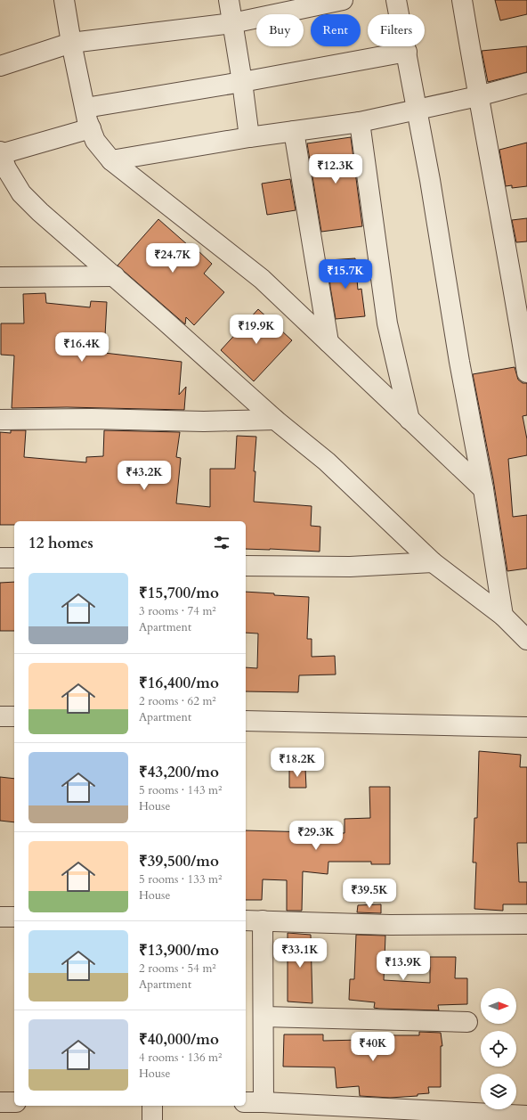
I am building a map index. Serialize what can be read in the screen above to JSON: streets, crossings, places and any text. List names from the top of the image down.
{
  "north": "right",
  "page": {
    "chip": ["Buy", "Rent", "Filters"],
    "price": [
      "₹12.3K",
      "₹24.7K",
      "₹15.7K",
      "₹19.9K",
      "₹16.4K",
      "₹43.2K",
      "₹18.2K",
      "₹29.3K",
      "₹39.5K",
      "₹33.1K",
      "₹13.9K",
      "₹40K"
    ],
    "heading": "12 homes",
    "list": [
      {
        "name": "₹15,700/mo",
        "note": "3 rooms · 74 m² · Apartment"
      },
      {
        "name": "₹16,400/mo",
        "note": "2 rooms · 62 m² · Apartment"
      },
      {
        "name": "₹43,200/mo",
        "note": "5 rooms · 143 m² · House"
      },
      {
        "name": "₹39,500/mo",
        "note": "5 rooms · 133 m² · House"
      },
      {
        "name": "₹13,900/mo",
        "note": "2 rooms · 54 m² · Apartment"
      },
      {
        "name": "₹40,000/mo",
        "note": "4 rooms · 136 m² · House"
      }
    ]
  }
}
